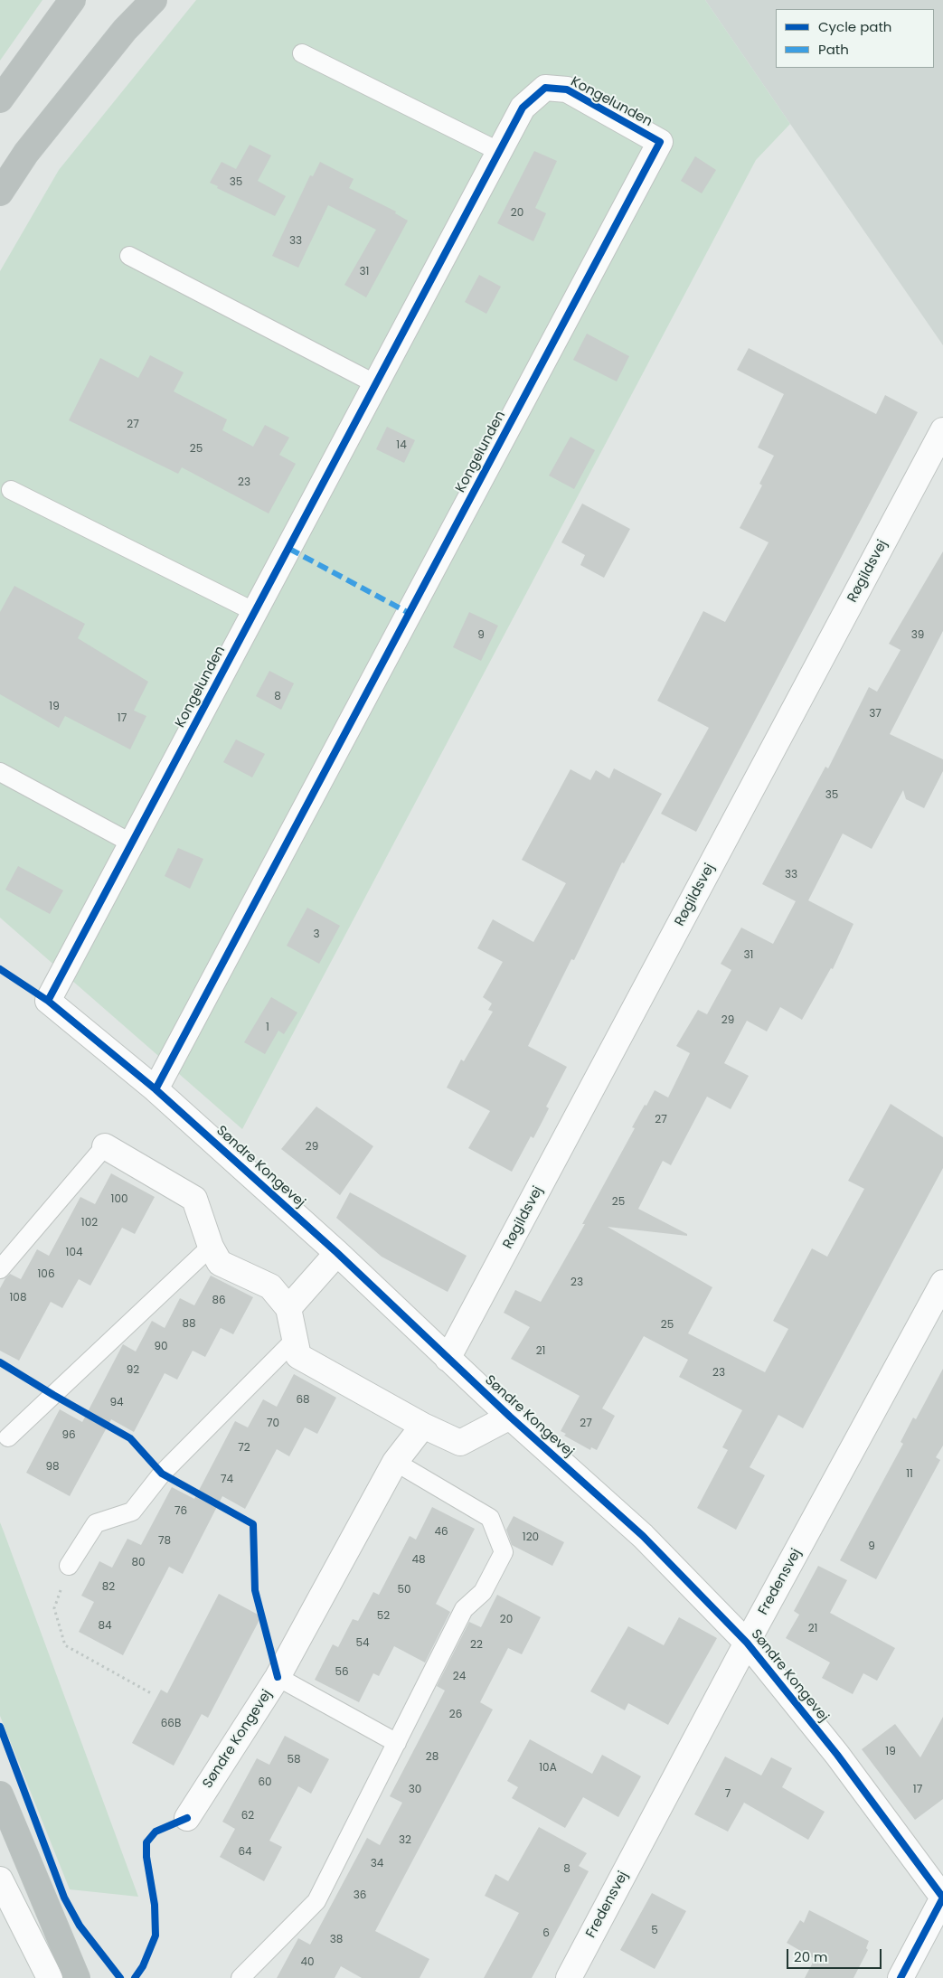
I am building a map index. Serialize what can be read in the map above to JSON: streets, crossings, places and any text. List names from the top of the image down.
{
  "streets": {
    "street": [
      "Kongelunden",
      "Røgildsvej",
      "Søndre Kongevej",
      "Fredensvej"
    ]
  },
  "crossings": [
    ["Kongelunden", "Søndre Kongevej"],
    ["Røgildsvej", "Søndre Kongevej"],
    ["Søndre Kongevej", "Fredensvej"]
  ],
  "house_numbers": [
    "35",
    "20",
    "33",
    "31",
    "27",
    "14",
    "25",
    "23",
    "9",
    "39",
    "8",
    "19",
    "37",
    "17",
    "35",
    "33",
    "3",
    "31",
    "29",
    "1",
    "27",
    "29",
    "100",
    "25",
    "102",
    "104",
    "106",
    "23",
    "108",
    "86",
    "88",
    "25",
    "90",
    "21",
    "92",
    "23",
    "68",
    "94",
    "70",
    "27",
    "96",
    "72",
    "98",
    "11",
    "74",
    "76",
    "46",
    "120",
    "78",
    "9",
    "48",
    "80",
    "82",
    "50",
    "52",
    "20",
    "84",
    "21",
    "54",
    "22",
    "56",
    "24",
    "26",
    "66B",
    "19",
    "28",
    "58",
    "10A",
    "60",
    "30",
    "17",
    "7",
    "62",
    "32",
    "64",
    "34",
    "8",
    "36",
    "5",
    "6",
    "38",
    "40"
  ],
  "legend": ["Cycle path", "Path"],
  "scale_bar": "20 m"
}
